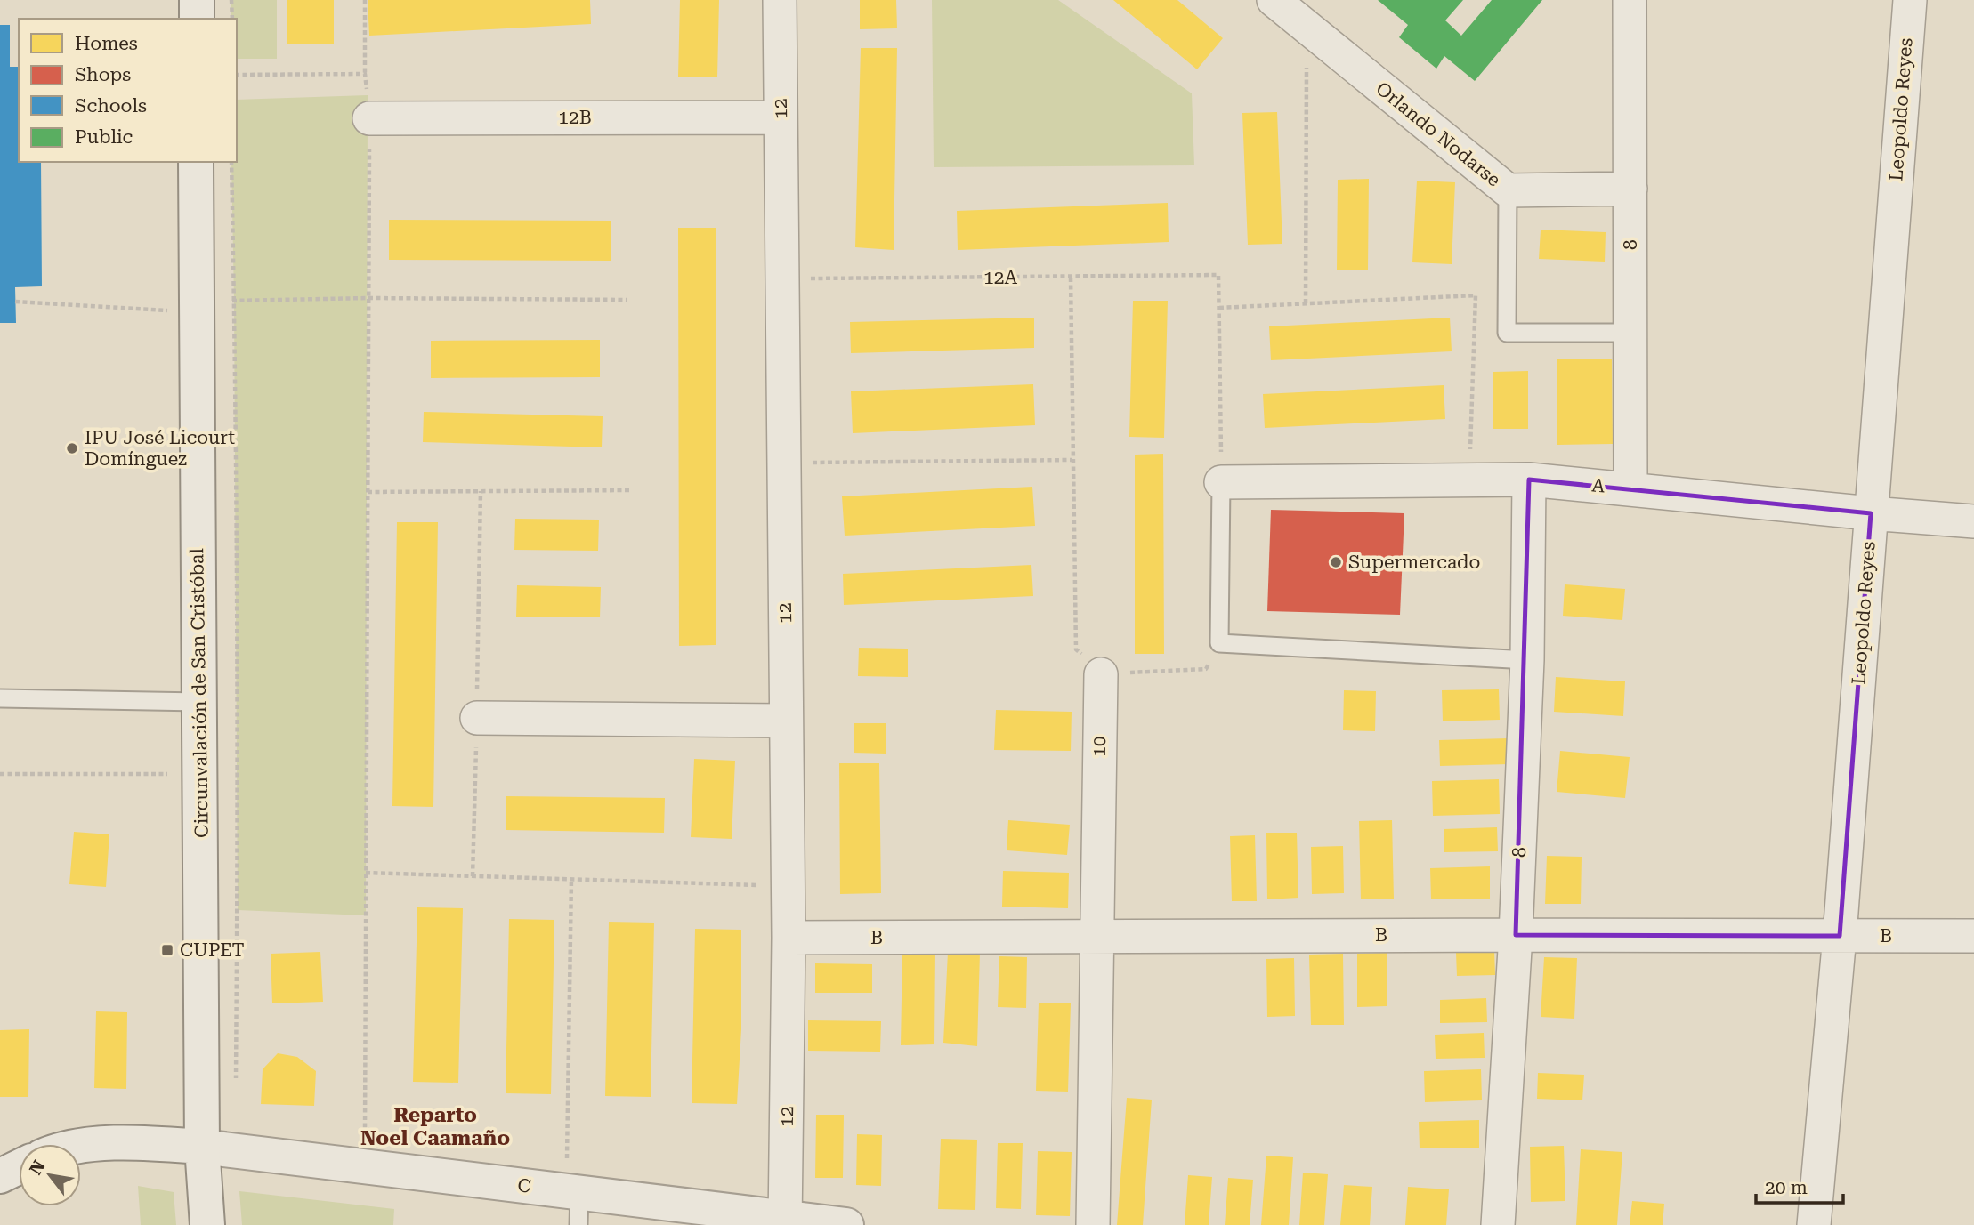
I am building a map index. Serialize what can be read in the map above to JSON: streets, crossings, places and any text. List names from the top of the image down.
{
  "streets": {
    "main road": ["Circunvalación de San Cristóbal", "C"],
    "street": [
      "12",
      "Leopoldo Reyes",
      "12B",
      "Orlando Nodarse",
      "8",
      "A",
      "10",
      "B"
    ],
    "path": ["12A"]
  },
  "crossings": [
    ["12", "12B"],
    ["12", "12A"],
    ["12", "B"],
    ["12", "C"],
    ["Leopoldo Reyes", "A"],
    ["Leopoldo Reyes", "B"],
    ["Orlando Nodarse", "8"],
    ["8", "A"],
    ["8", "B"],
    ["Circunvalación de San Cristóbal", "C"],
    ["10", "B"]
  ],
  "districts": ["Reparto Noel Caamaño"],
  "places": {
    "other": ["IPU José Licourt Domínguez", "Supermercado"],
    "transit": ["CUPET"]
  },
  "legend": [
    "Homes",
    "Shops",
    "Schools",
    "Public"
  ],
  "scale_bar": "20 m",
  "north": "top left"
}
